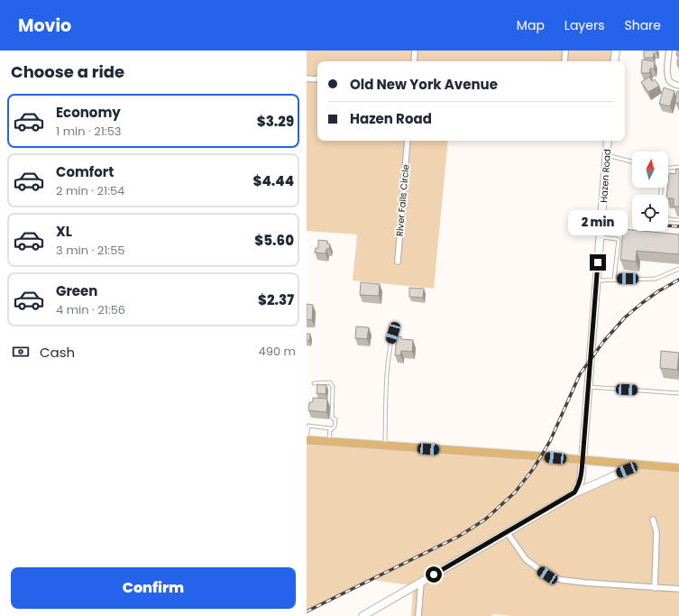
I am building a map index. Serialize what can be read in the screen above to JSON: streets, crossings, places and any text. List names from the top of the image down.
{
  "streets": {
    "street": ["Hazen Road", "River Falls Circle"]
  },
  "north": "top",
  "page": {
    "header": "Movio",
    "nav": ["Map", "Layers", "Share"],
    "heading": "Choose a ride",
    "banner": ["Old New York Avenue", "Hazen Road"],
    "list": [
      {
        "name": "Economy",
        "note": "1 min · 21:53",
        "value": "$3.29"
      },
      {
        "name": "Comfort",
        "note": "2 min · 21:54",
        "value": "$4.44"
      },
      {
        "name": "XL",
        "note": "3 min · 21:55",
        "value": "$5.60"
      },
      {
        "name": "Green",
        "note": "4 min · 21:56",
        "value": "$2.37"
      }
    ],
    "bubble": "2 min",
    "pay": ["Cash", "490 m"],
    "buttons": "Confirm"
  }
}
